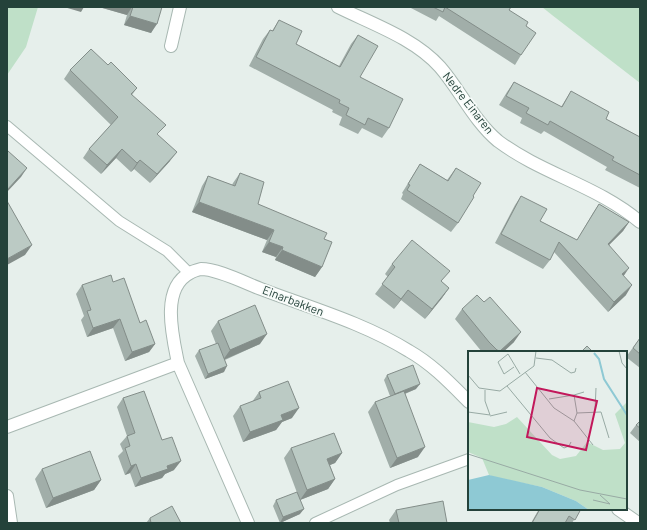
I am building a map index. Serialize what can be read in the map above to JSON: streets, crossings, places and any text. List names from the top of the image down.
{
  "streets": {
    "street": ["Nedre Einaren", "Einarbakken"]
  }
}
